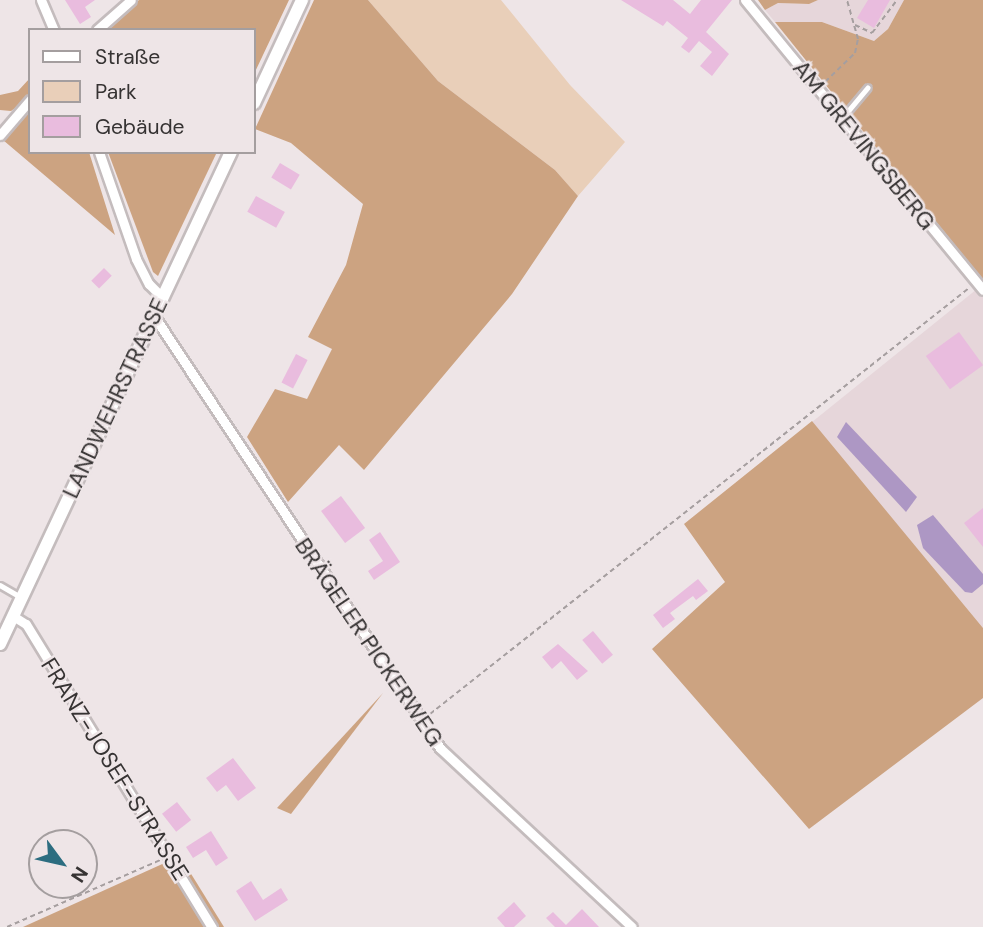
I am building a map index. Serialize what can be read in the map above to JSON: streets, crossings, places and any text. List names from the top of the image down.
{
  "streets": {
    "street": [
      "AM GREVINGSBERG",
      "LANDWEHRSTRASSE",
      "BRÄGELER PICKERWEG",
      "FRANZ-JOSEF-STRASSE"
    ]
  },
  "crossings": [
    ["LANDWEHRSTRASSE", "BRÄGELER PICKERWEG"],
    ["LANDWEHRSTRASSE", "FRANZ-JOSEF-STRASSE"]
  ],
  "legend": ["Straße", "Park", "Gebäude"],
  "north": "bottom right"
}
